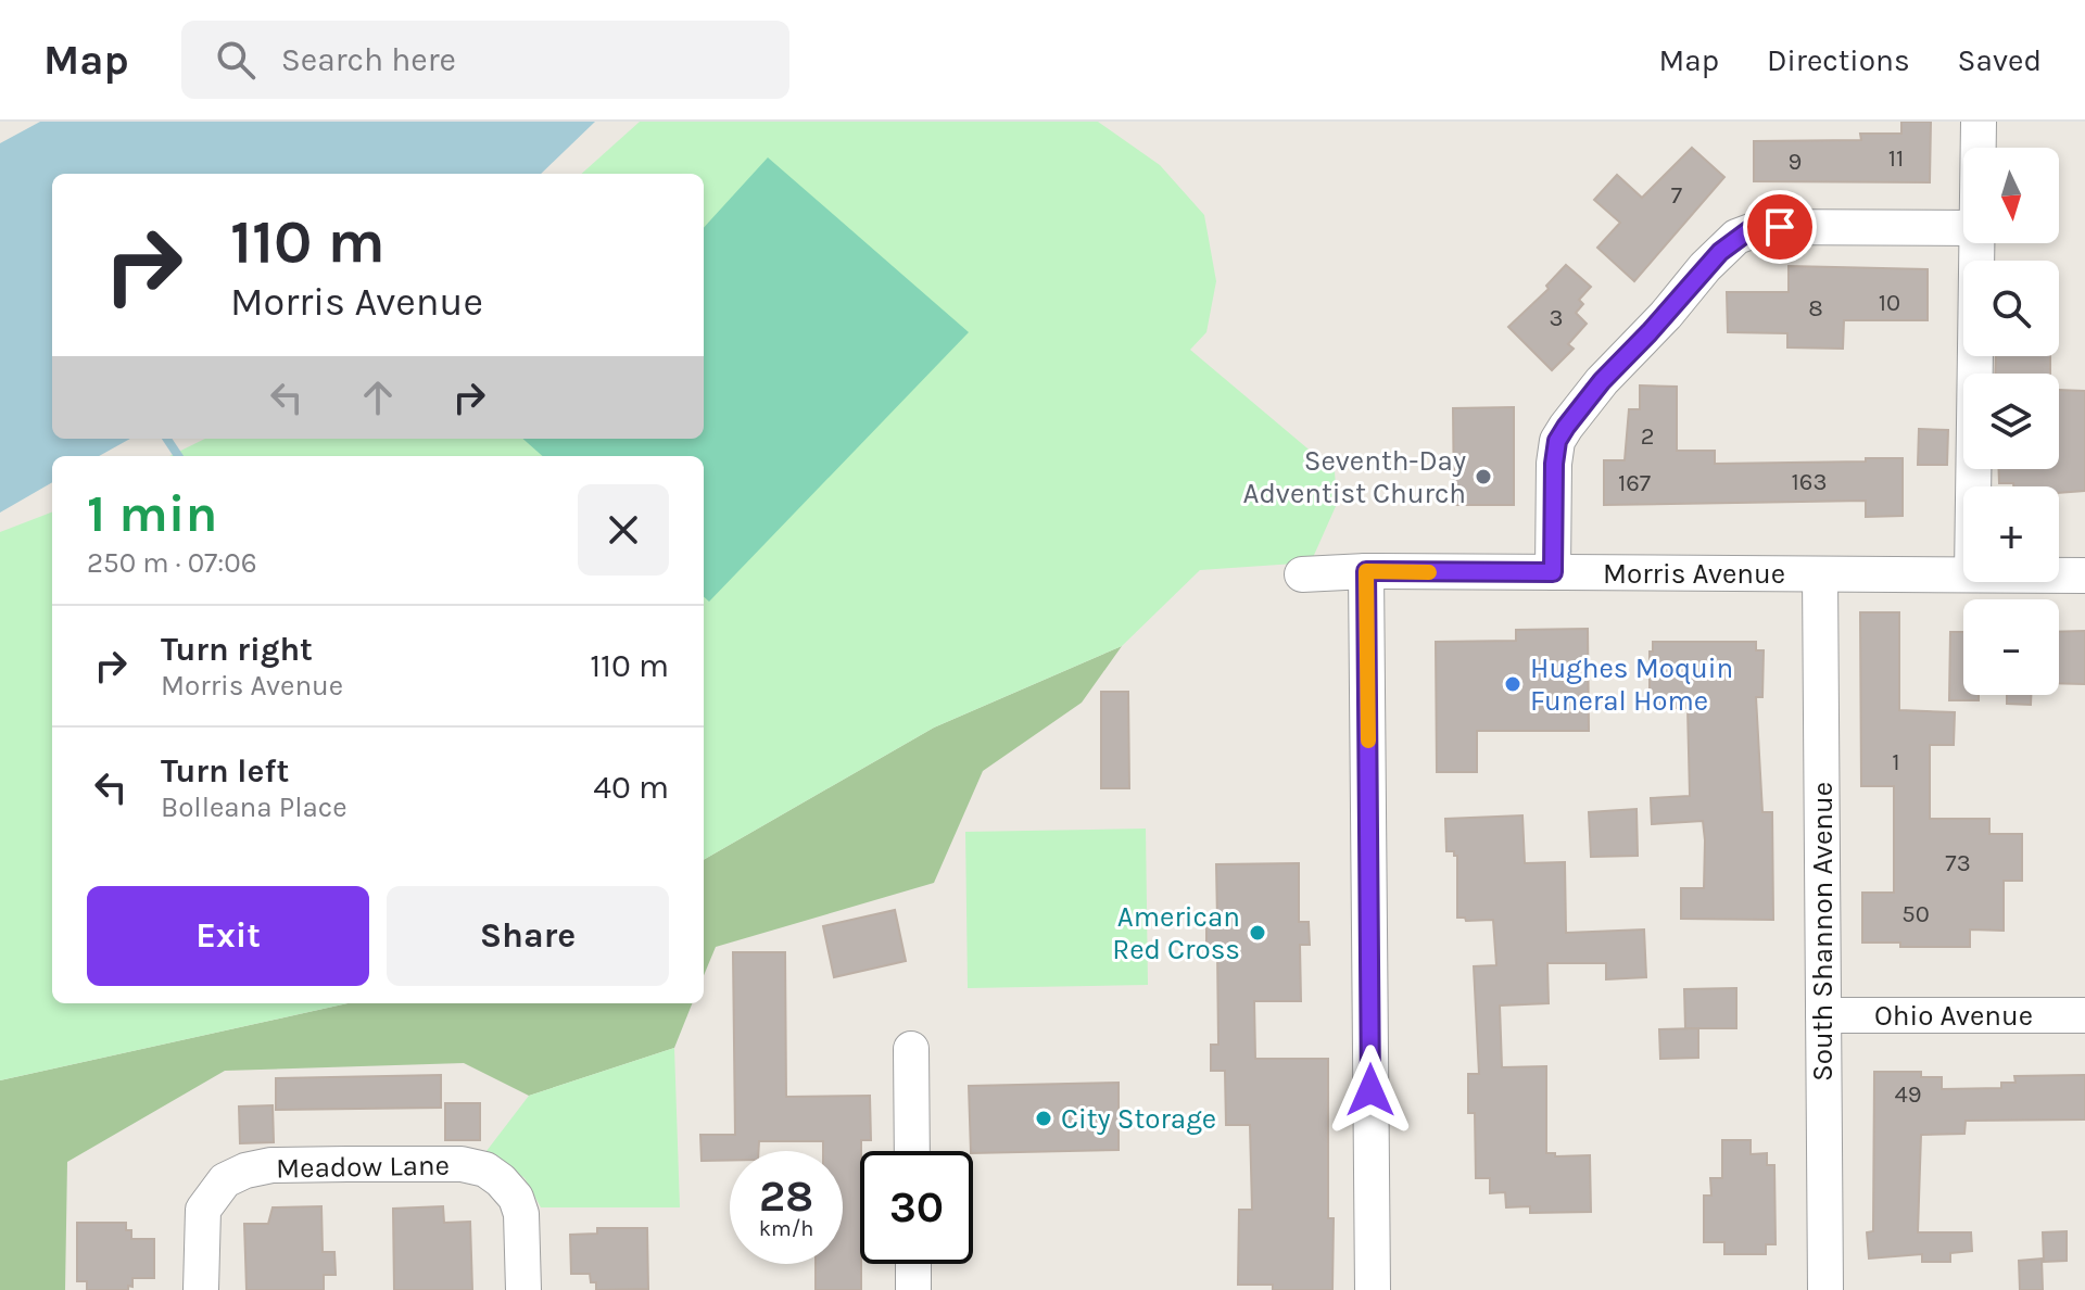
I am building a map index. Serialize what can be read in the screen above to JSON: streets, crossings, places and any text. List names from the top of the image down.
{
  "streets": {
    "street": [
      "Morris Avenue",
      "South Shannon Avenue",
      "Ohio Avenue",
      "Meadow Lane"
    ]
  },
  "crossings": [
    ["Morris Avenue", "South Shannon Avenue"],
    ["South Shannon Avenue", "Ohio Avenue"]
  ],
  "places": [
    "Seventh-Day Adventist Church",
    "Hughes Moquin Funeral Home",
    "American Red Cross",
    "City Storage"
  ],
  "house_numbers": [
    "11",
    "9",
    "7",
    "10",
    "8",
    "3",
    "2",
    "163",
    "167",
    "1",
    "73",
    "50",
    "49"
  ],
  "north": "bottom",
  "page": {
    "header": "Map",
    "search": "Search here",
    "nav": ["Map", "Directions", "Saved"],
    "map_buttons": ["+", "−"],
    "turn": ["110 m", "Morris Avenue"],
    "heading": ["1 min", "250 m · 07:06"],
    "list": [
      {
        "name": "Turn right",
        "note": "Morris Avenue",
        "value": "110 m"
      },
      {
        "name": "Turn left",
        "note": "Bolleana Place",
        "value": "40 m"
      }
    ],
    "buttons": ["Exit", "Share"],
    "speed": "28 km/h",
    "limit": "30"
  }
}
